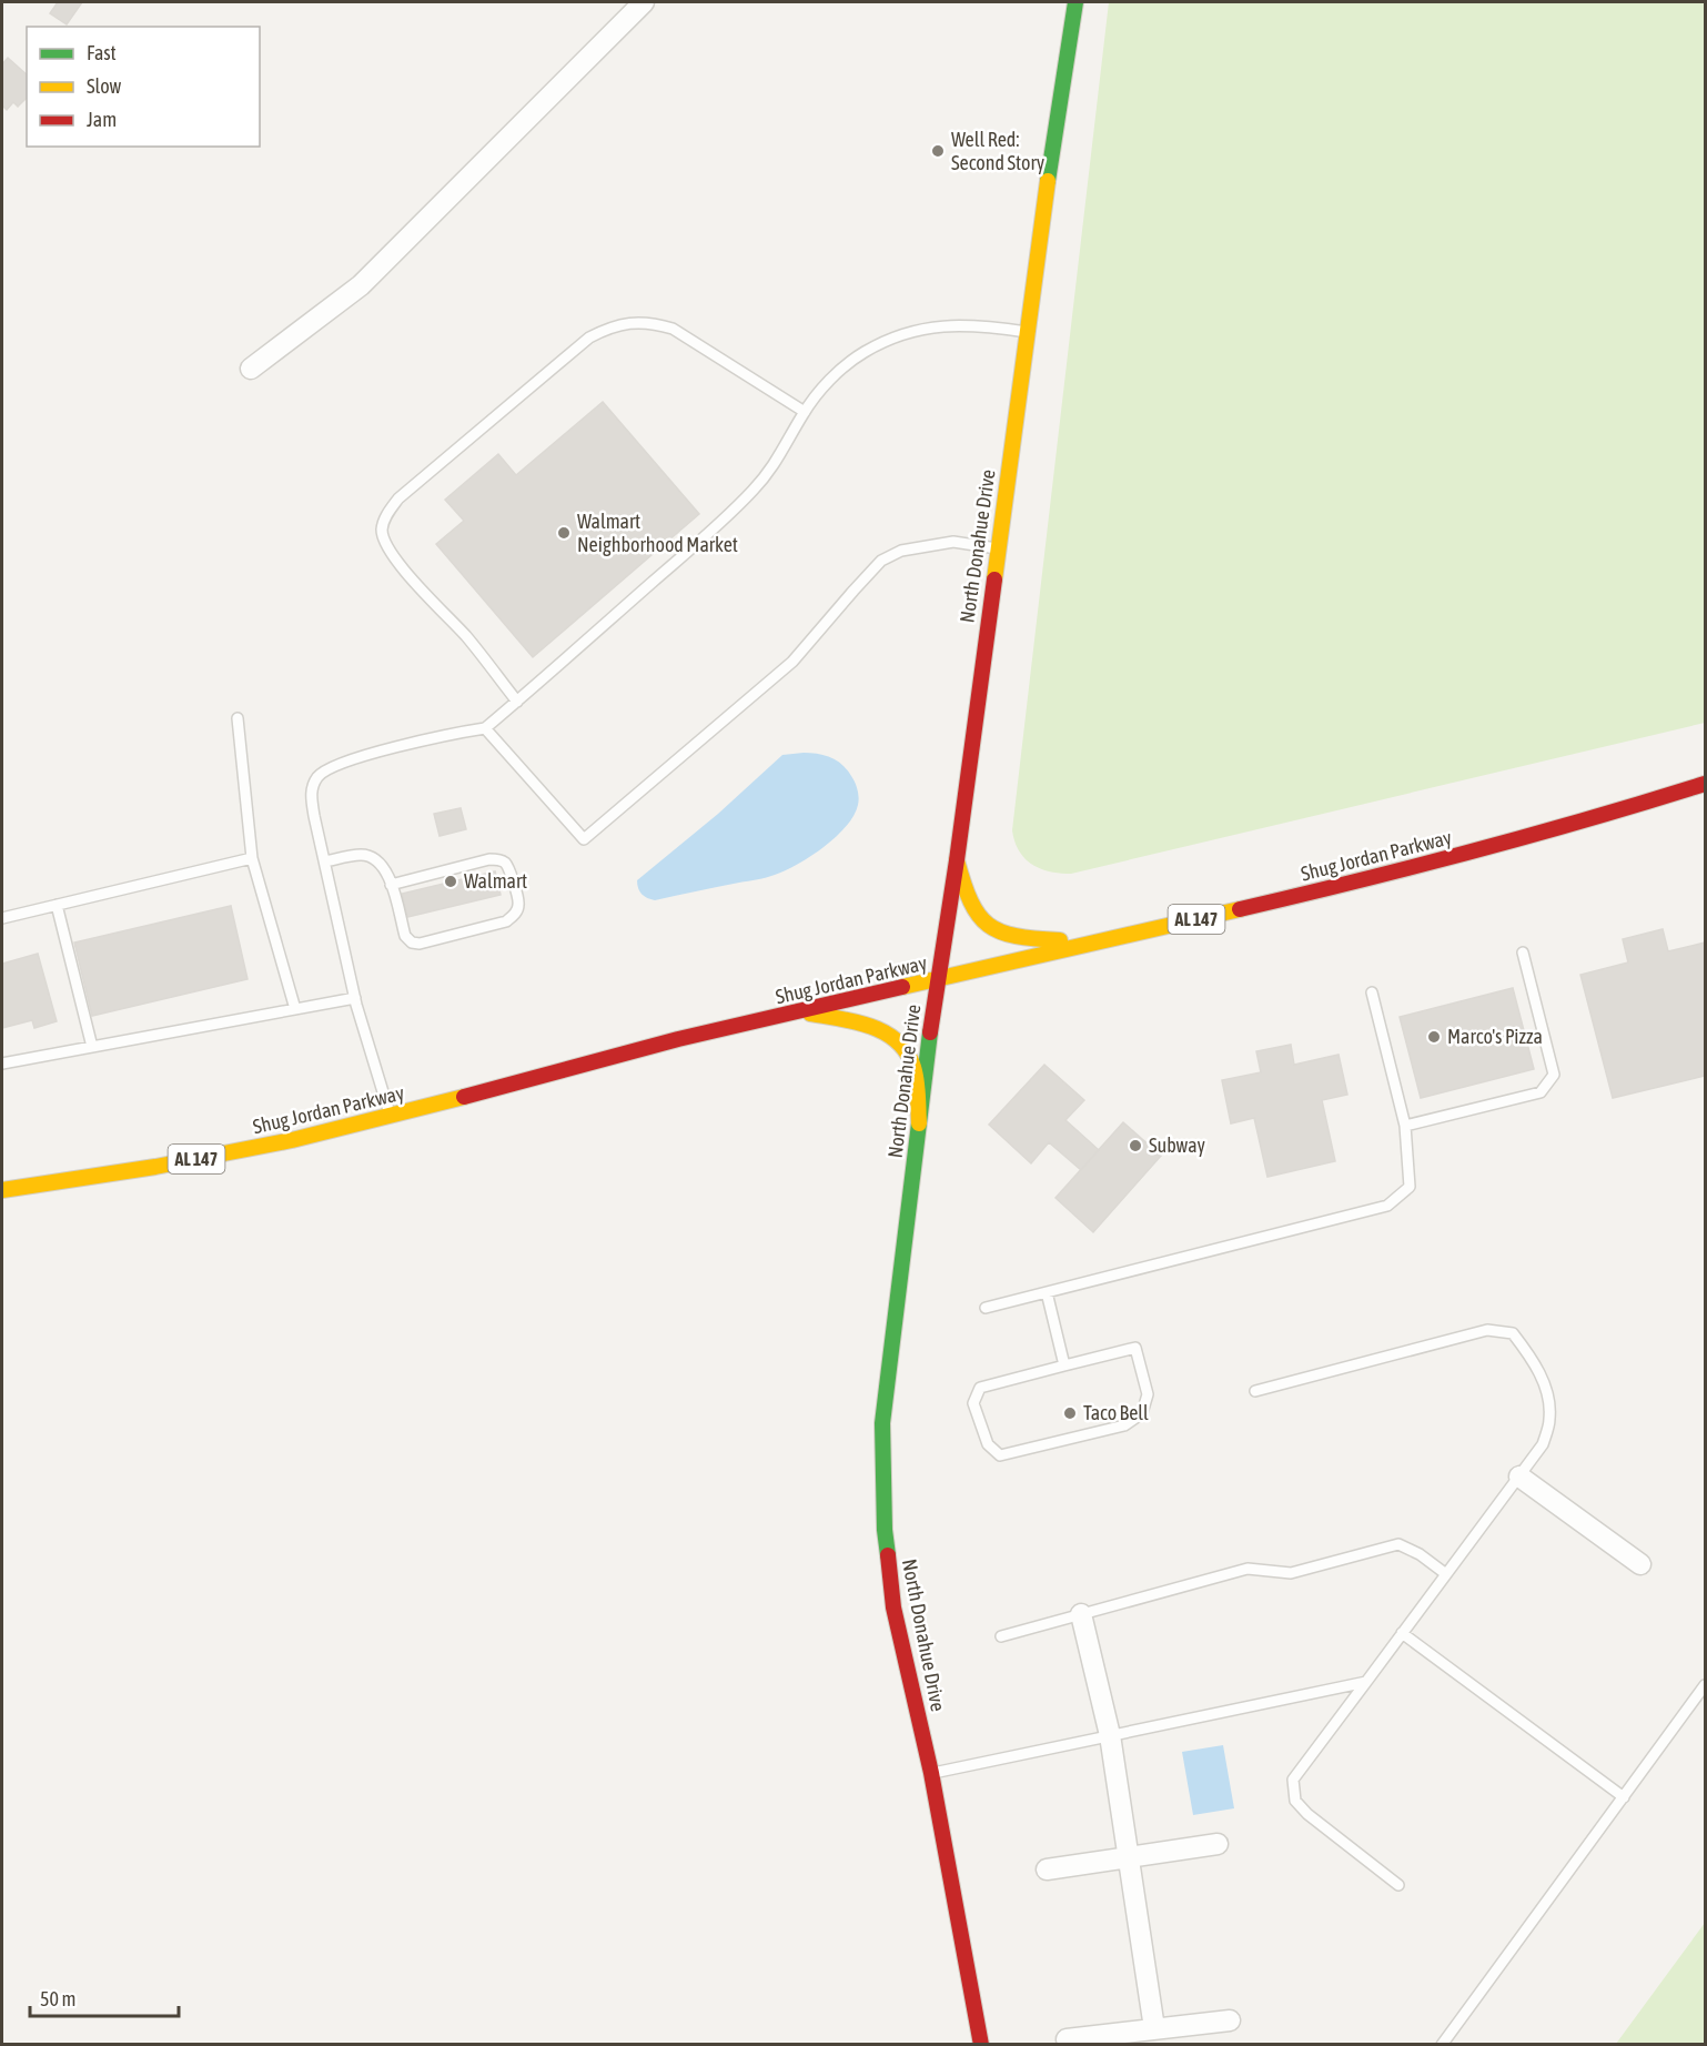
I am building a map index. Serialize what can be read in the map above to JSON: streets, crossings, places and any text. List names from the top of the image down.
{
  "streets": {
    "main road": ["North Donahue Drive", "Shug Jordan Parkway", "AL 147"]
  },
  "crossings": [
    ["North Donahue Drive", "Shug Jordan Parkway"]
  ],
  "places": [
    "Well Red: Second Story",
    "Walmart Neighborhood Market",
    "Walmart",
    "Marco's Pizza",
    "Subway",
    "Taco Bell"
  ],
  "legend": ["Fast", "Slow", "Jam"],
  "scale_bar": "50 m"
}
